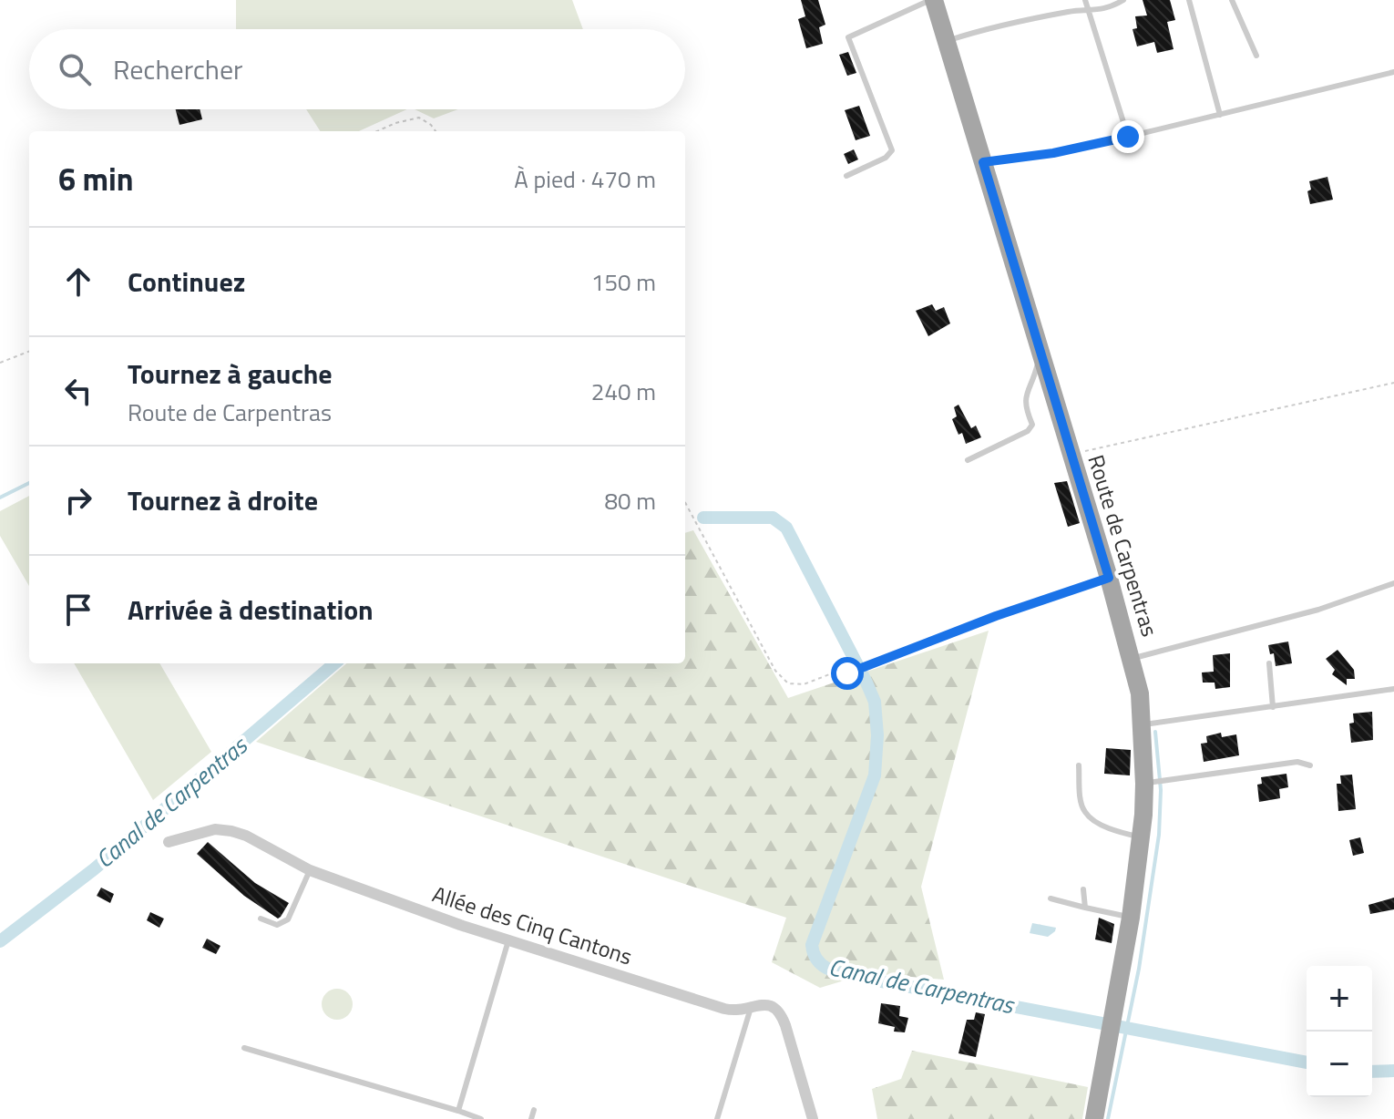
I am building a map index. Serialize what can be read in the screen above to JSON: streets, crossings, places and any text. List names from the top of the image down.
{
  "streets": {
    "main road": ["Route de Carpentras"],
    "street": ["Allée des Cinq Cantons"]
  },
  "water": ["Canal de Carpentras"],
  "page": {
    "search": "Rechercher",
    "heading": ["6 min", "À pied · 470 m"],
    "list": [
      ["Continuez", "150 m"],
      ["Tournez à gauche", "Route de Carpentras", "240 m"],
      ["Tournez à droite", "80 m"],
      "Arrivée à destination"
    ],
    "map_buttons": ["+", "−"]
  }
}
